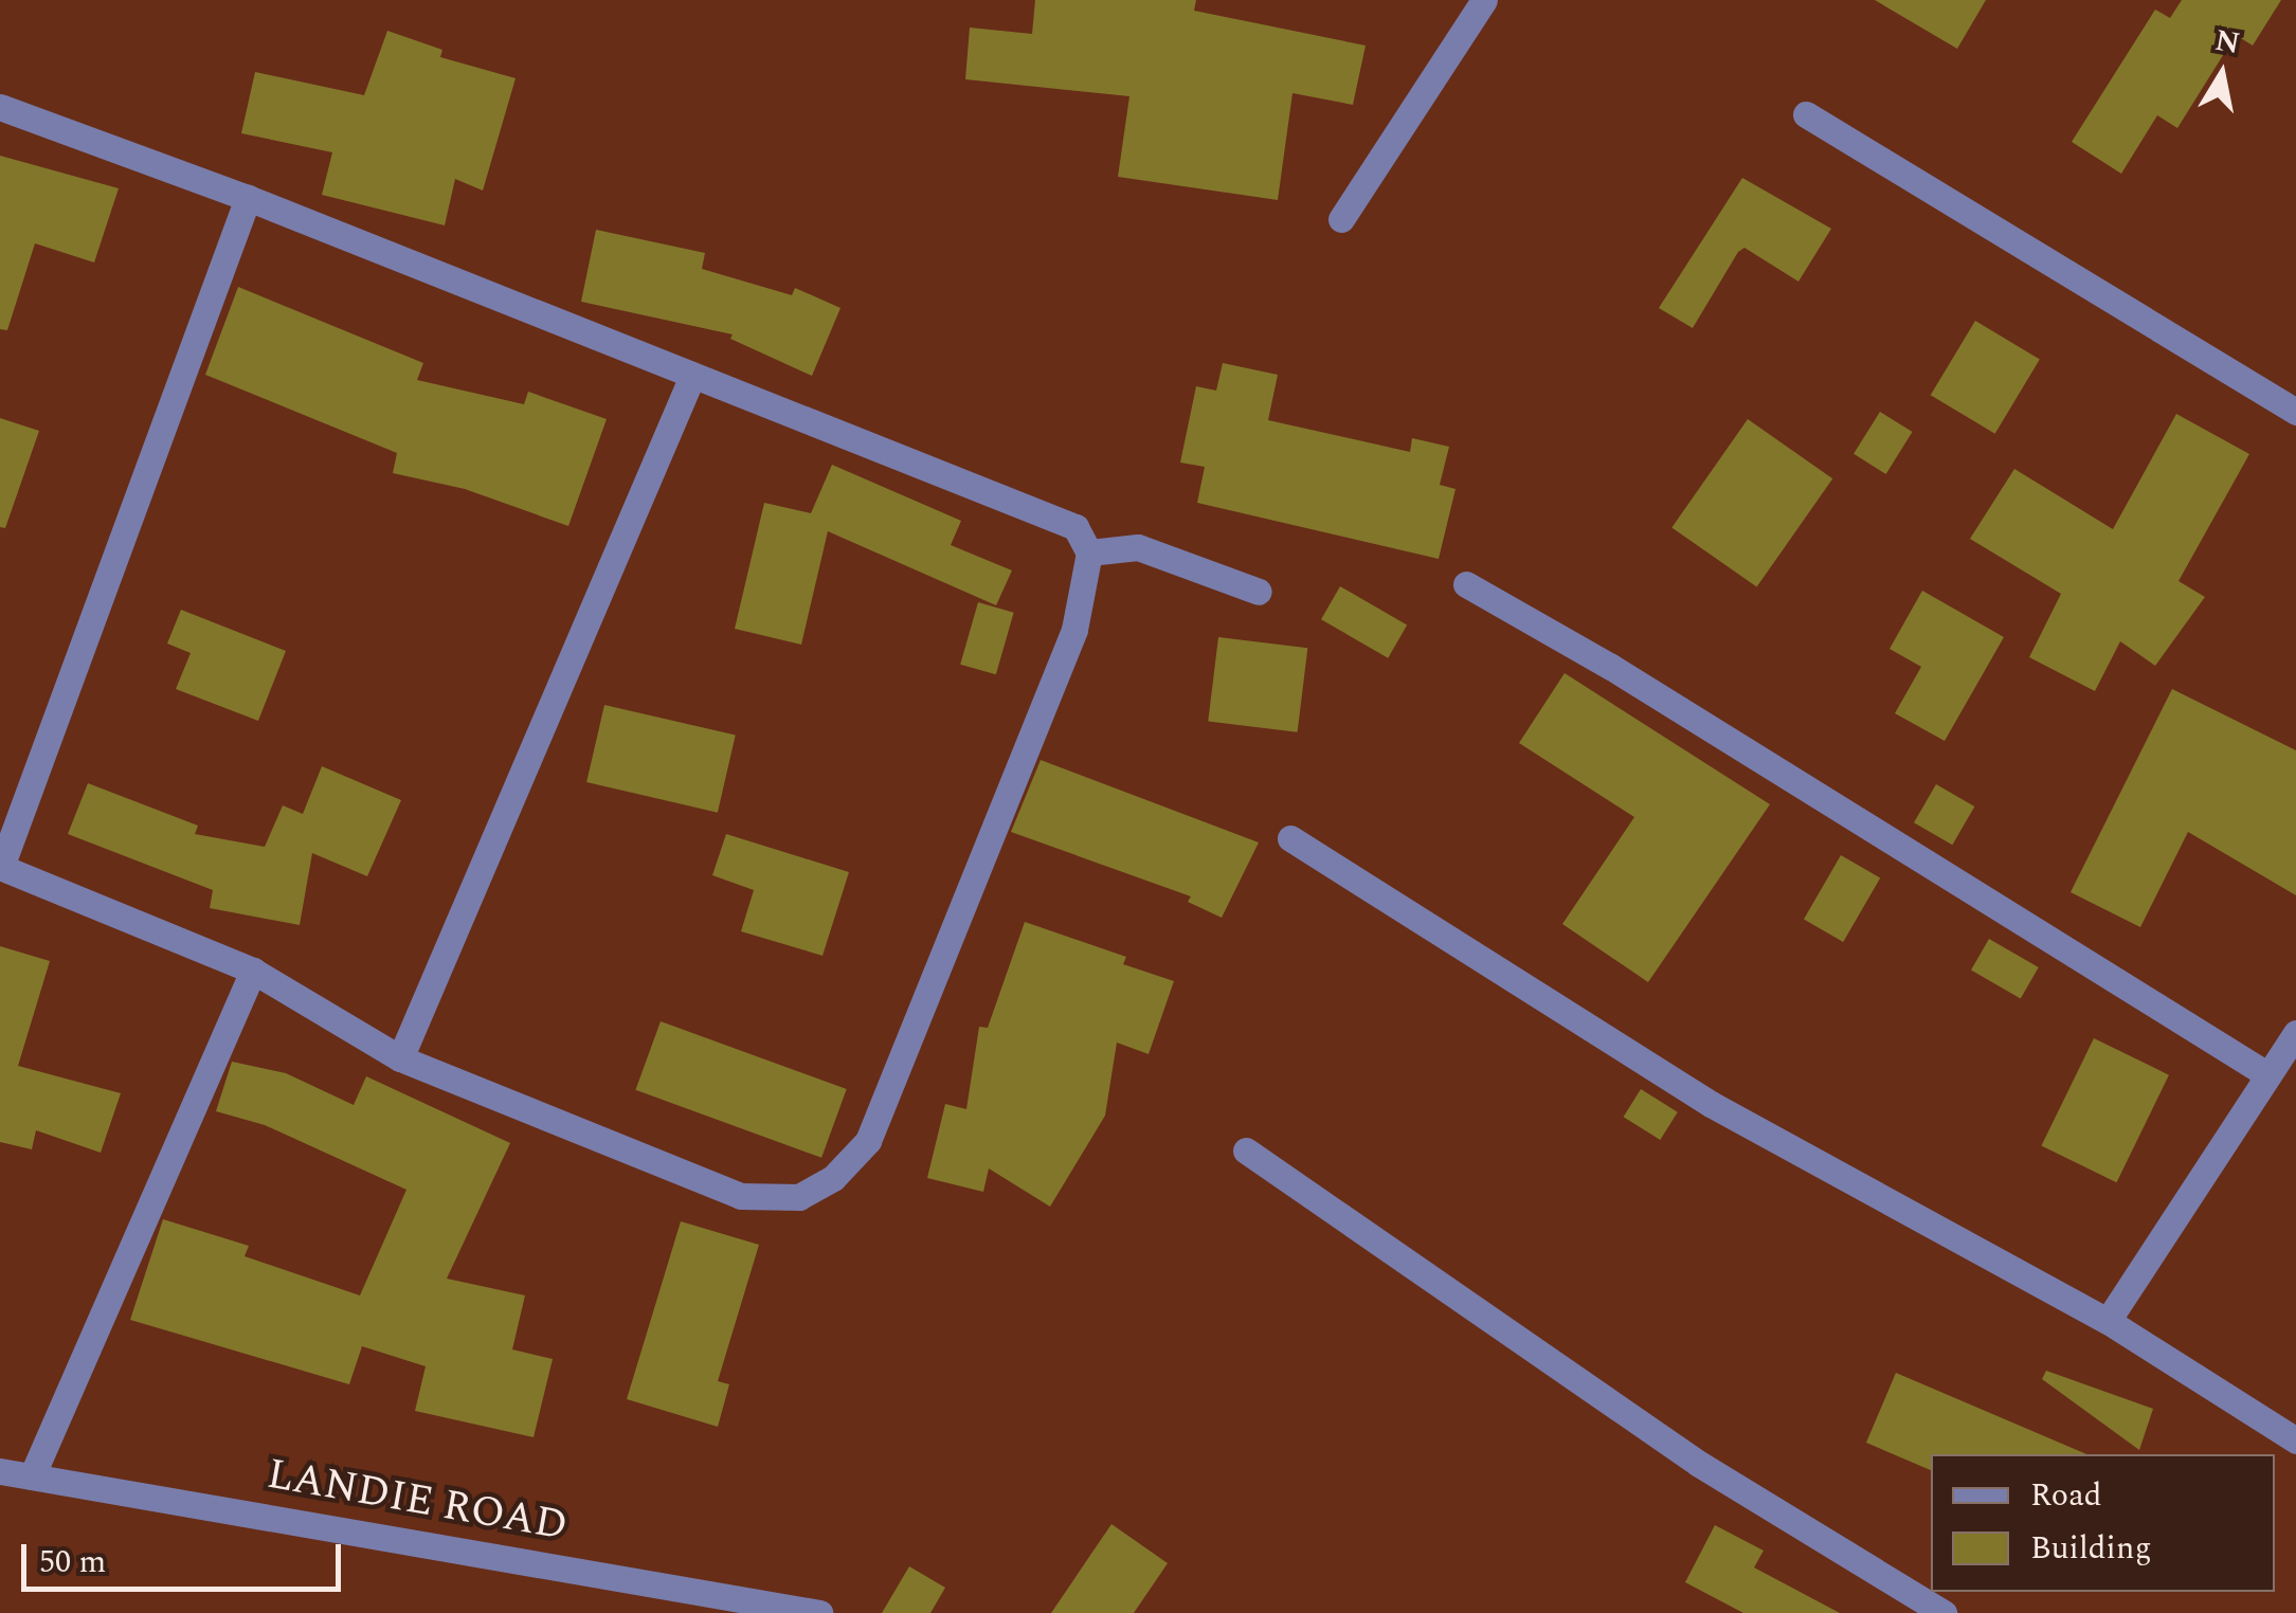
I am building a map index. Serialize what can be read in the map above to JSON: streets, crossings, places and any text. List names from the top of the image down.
{
  "streets": {
    "street": ["LANDIE ROAD"]
  },
  "legend": ["Road", "Building"],
  "scale_bar": "50 m",
  "north": "top"
}
